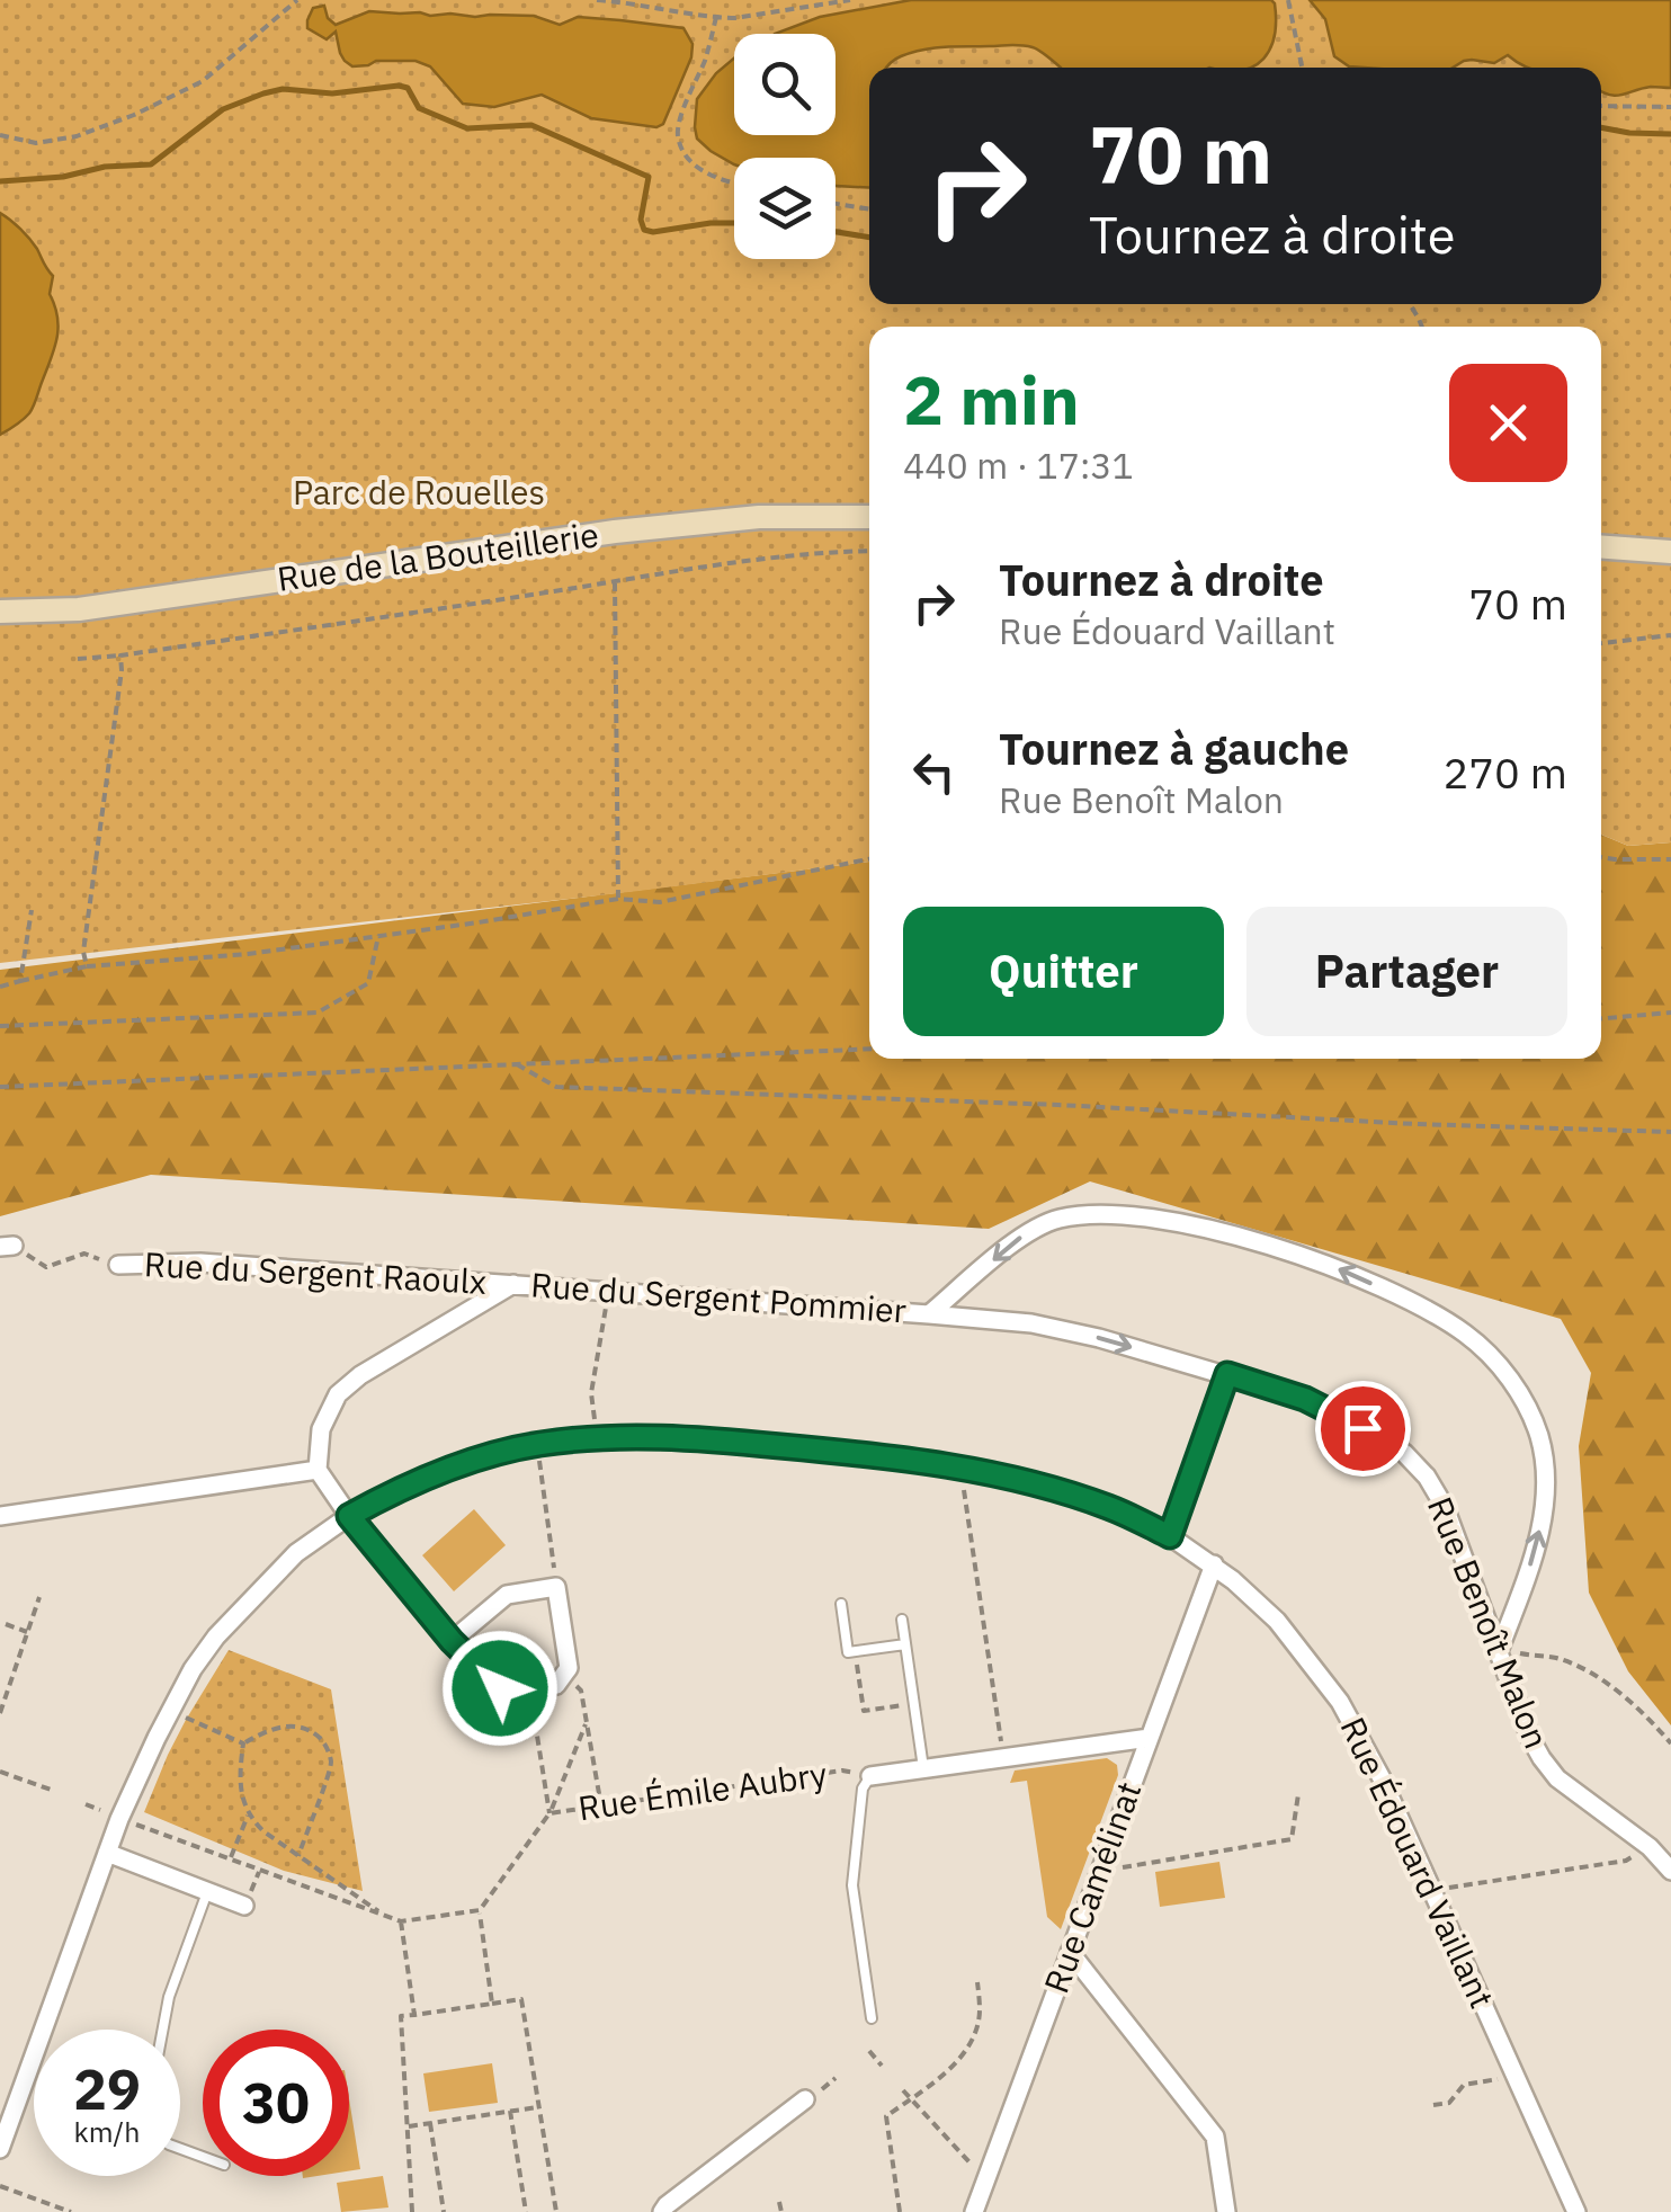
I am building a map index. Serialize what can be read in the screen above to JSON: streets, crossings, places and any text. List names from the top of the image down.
{
  "streets": {
    "street": [
      "Rue de la Bouteillerie",
      "Rue du Sergent Raoulx",
      "Rue du Sergent Pommier",
      "Rue Benoît Malon",
      "Rue Émile Aubry",
      "Rue Édouard Vaillant",
      "Rue Camélinat"
    ]
  },
  "crossings": [
    ["Rue du Sergent Raoulx", "Rue du Sergent Pommier"],
    ["Rue du Sergent Pommier", "Rue Benoît Malon"],
    ["Rue Émile Aubry", "Rue Camélinat"],
    ["Rue Édouard Vaillant", "Rue Camélinat"]
  ],
  "parks": ["Parc de Rouelles"],
  "page": {
    "turn": ["70 m", "Tournez à droite"],
    "heading": ["2 min", "440 m · 17:31"],
    "list": [
      {
        "name": "Tournez à droite",
        "note": "Rue Édouard Vaillant",
        "value": "70 m"
      },
      {
        "name": "Tournez à gauche",
        "note": "Rue Benoît Malon",
        "value": "270 m"
      }
    ],
    "buttons": ["Quitter", "Partager"],
    "speed": "29 km/h",
    "limit": "30"
  }
}
